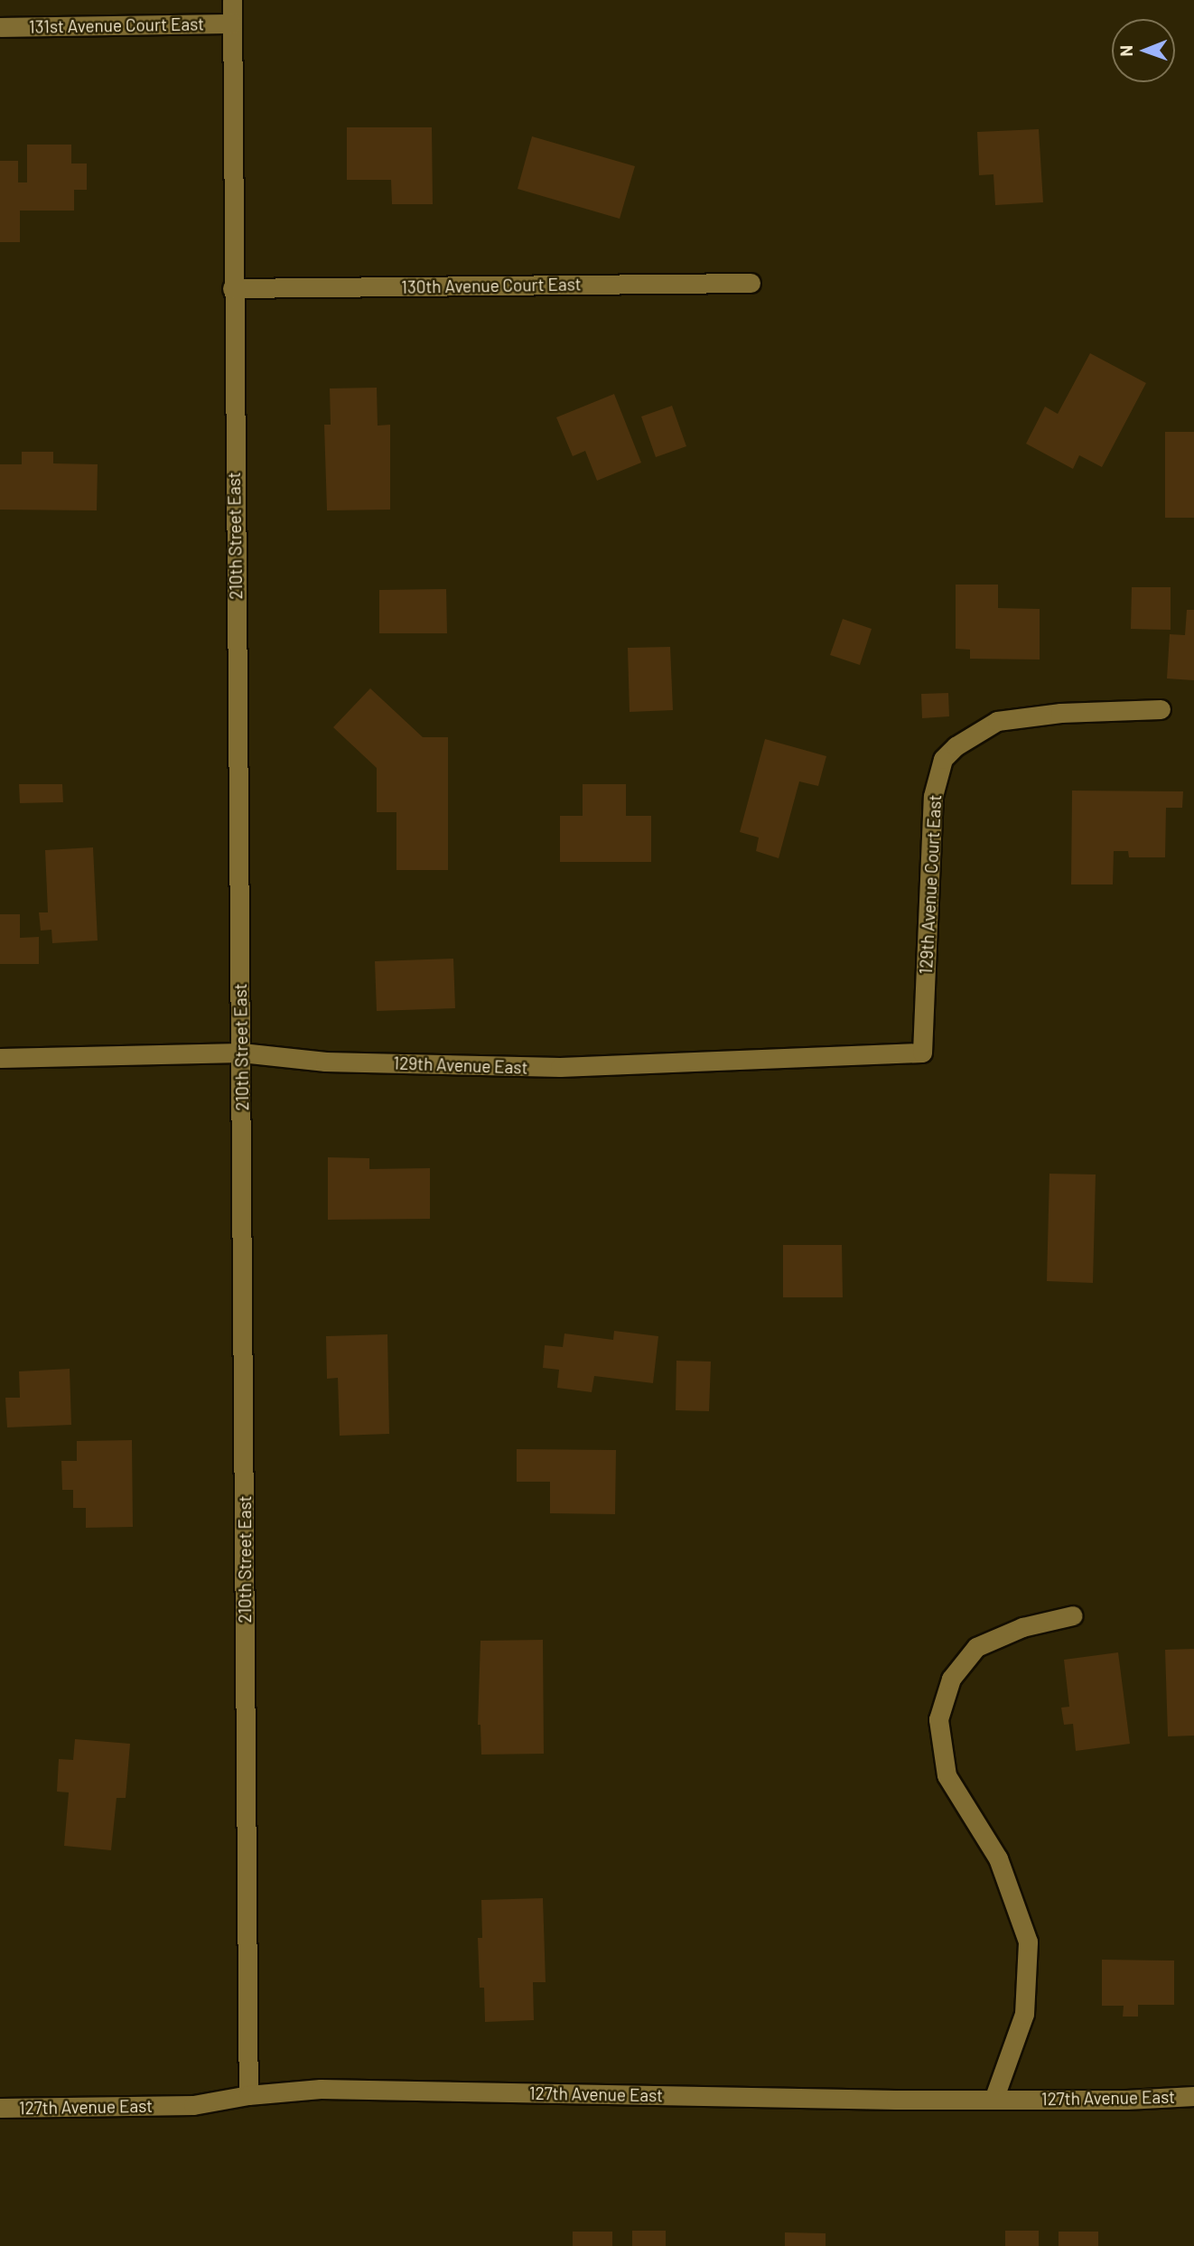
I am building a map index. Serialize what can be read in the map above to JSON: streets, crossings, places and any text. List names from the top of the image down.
{
  "streets": {
    "street": [
      "131st Avenue Court East",
      "130th Avenue Court East",
      "210th Street East",
      "129th Avenue Court East",
      "129th Avenue East",
      "127th Avenue East"
    ]
  },
  "crossings": [
    ["131st Avenue Court East", "210th Street East"],
    ["130th Avenue Court East", "210th Street East"],
    ["210th Street East", "129th Avenue East"],
    ["210th Street East", "127th Avenue East"],
    ["129th Avenue Court East", "129th Avenue East"]
  ],
  "north": "left"
}
